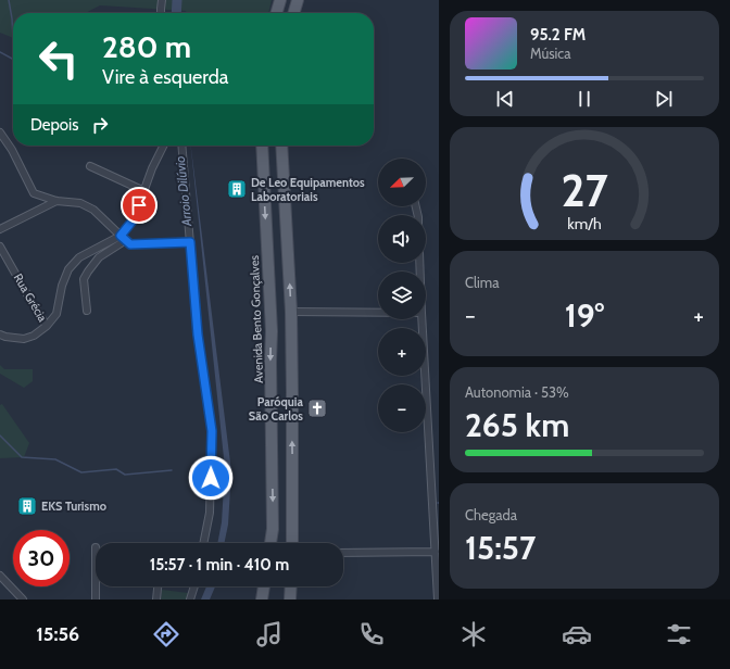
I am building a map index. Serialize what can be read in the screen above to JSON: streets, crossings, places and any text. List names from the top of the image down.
{
  "streets": {
    "main road": ["Avenida Bento Gonçalves"],
    "street": ["Rua Grécia"]
  },
  "water": ["Arroio Dilúvio"],
  "places": {
    "building": ["De Leo Equipamentos Laboratoriais", "EKS Turismo"],
    "church": ["Paróquia São Carlos"]
  },
  "north": "bottom left",
  "page": {
    "turn": ["280 m", "Vire à esquerda"],
    "song": ["95.2 FM", "Música"],
    "then": "Depois",
    "map_buttons": ["+", "−"],
    "tile": [
      "Clima",
      ["Autonomia · 53%", "265 km"],
      ["Chegada", "15:57"]
    ],
    "heat": ["−", "19°", "+"],
    "limit": "30",
    "trip": "15:57 · 1 min · 410 m",
    "tabs": "15:56",
    "gauge": ["27", "km/h"]
  }
}
